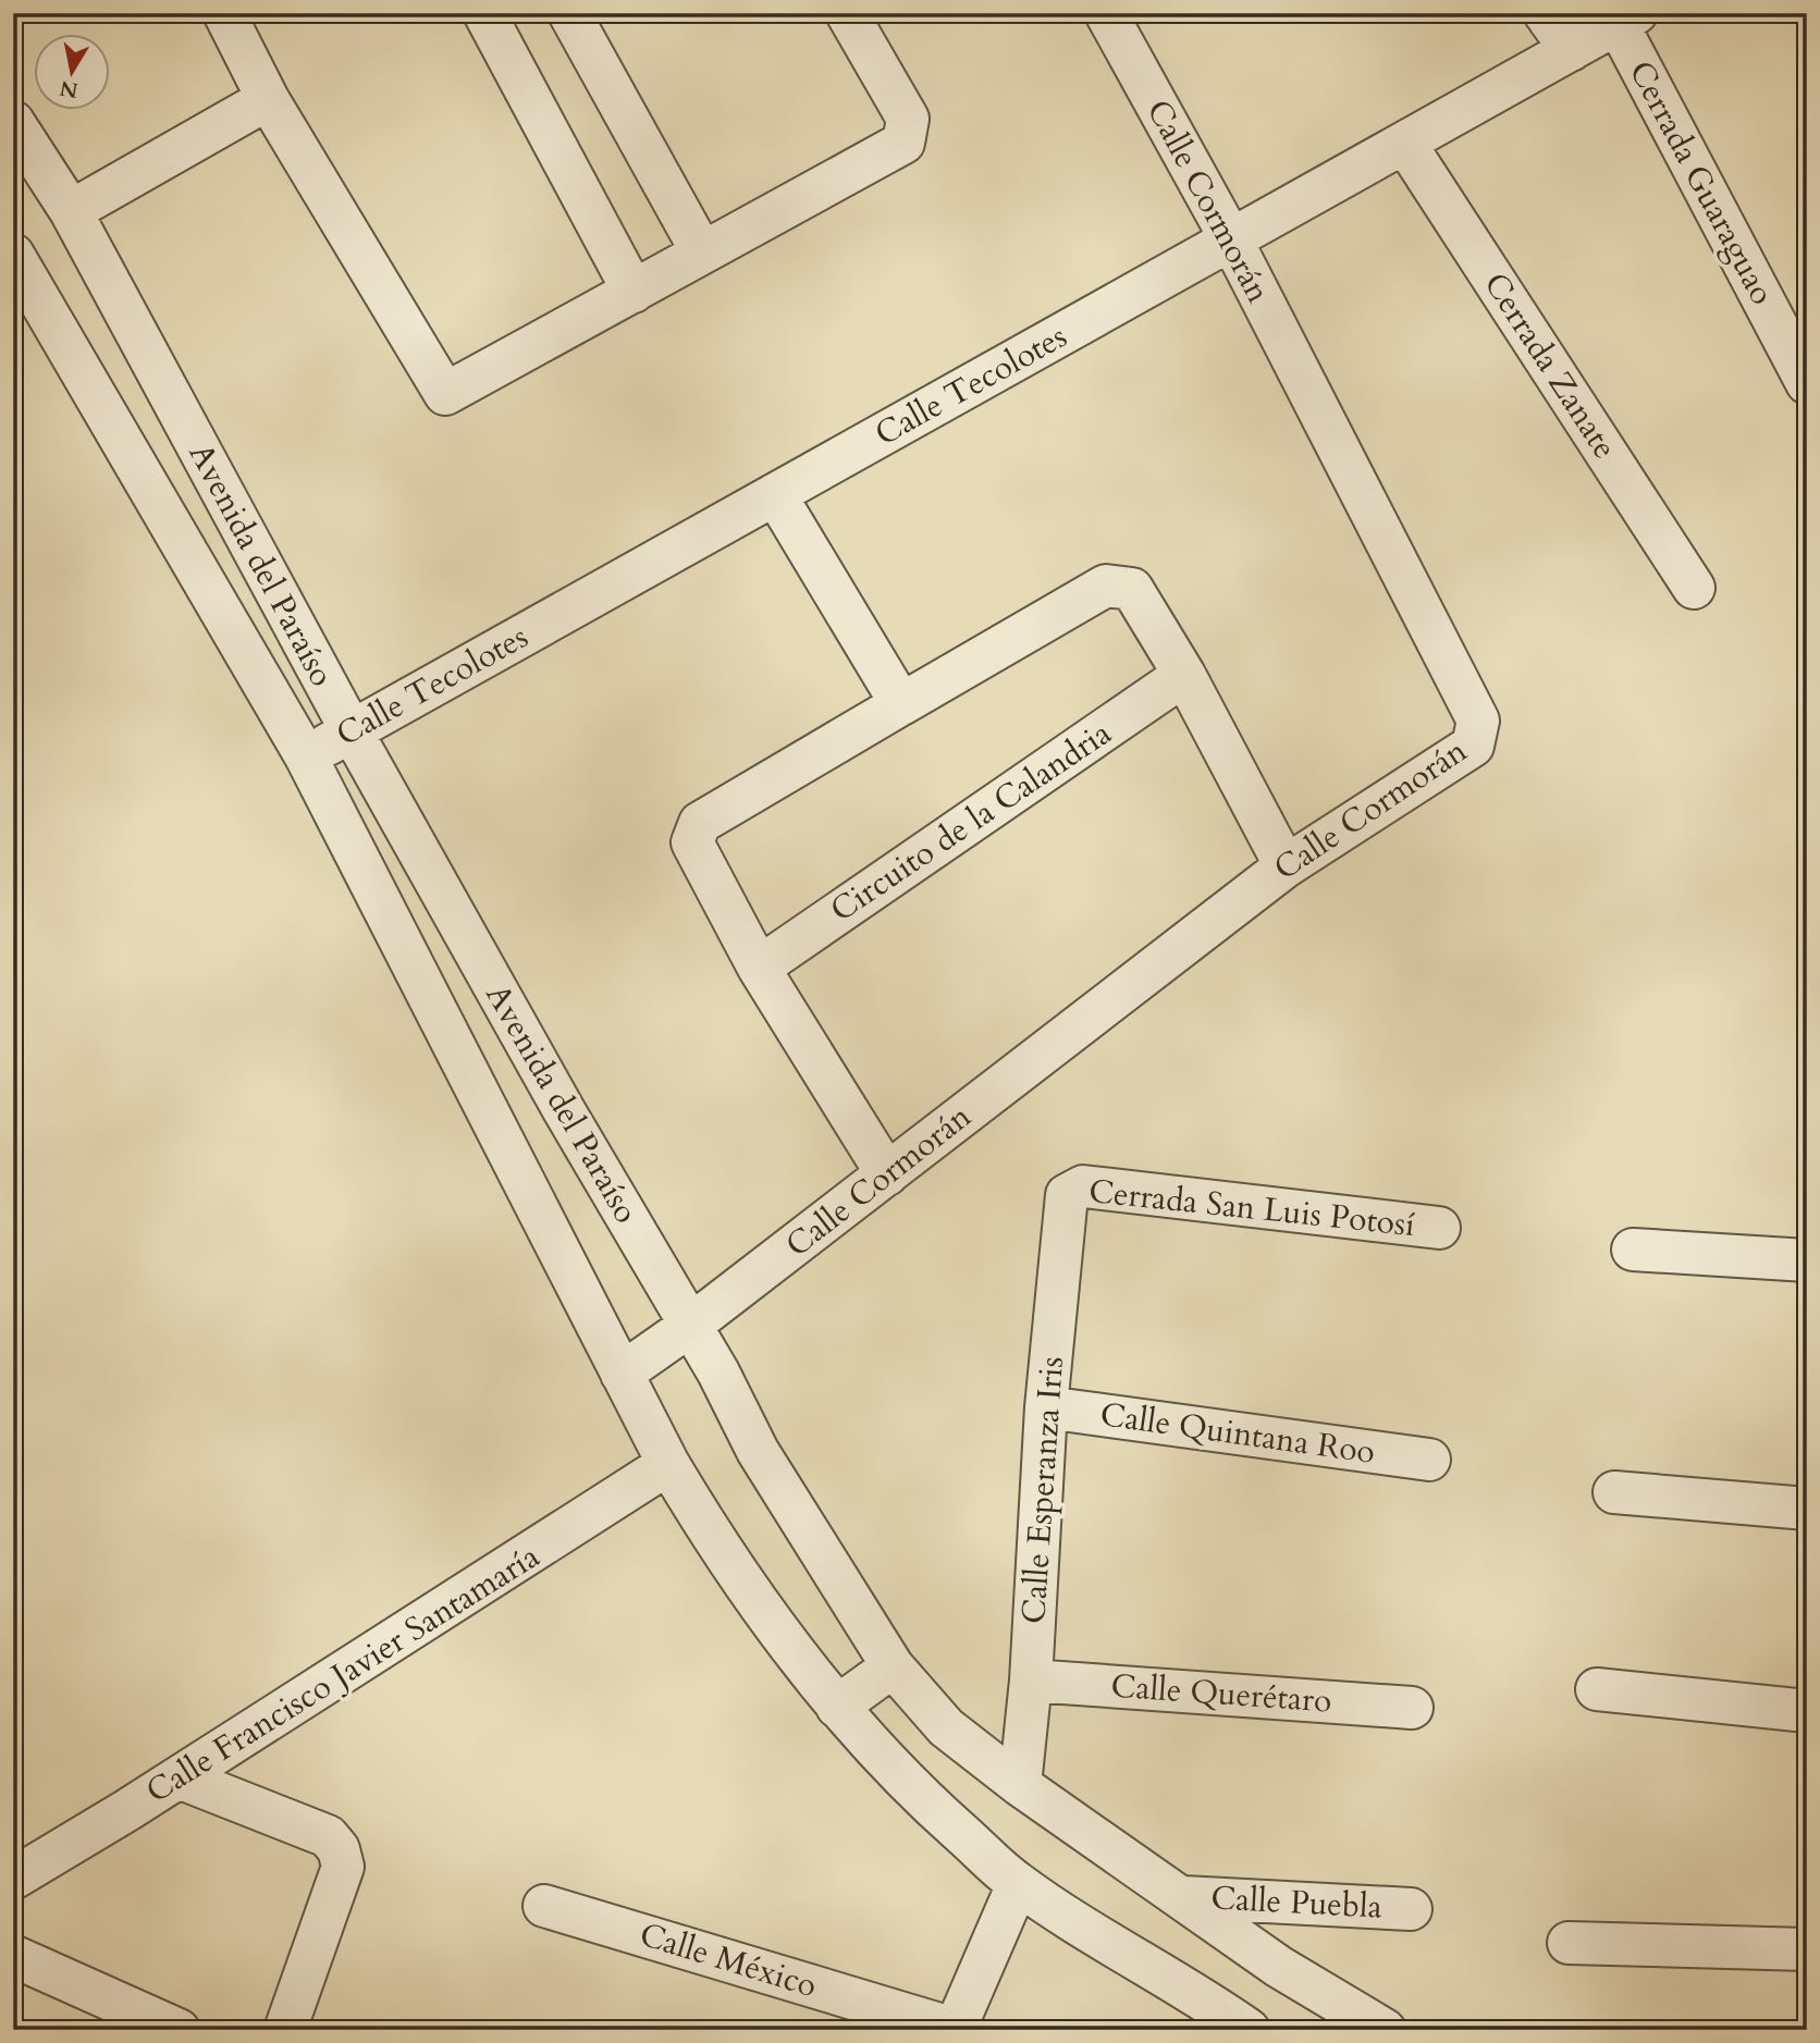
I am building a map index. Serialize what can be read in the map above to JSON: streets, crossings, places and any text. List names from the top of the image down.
{
  "streets": {
    "street": [
      "Cerrada Guaraguao",
      "Calle Cormorán",
      "Cerrada Zanate",
      "Calle Tecolotes",
      "Avenida del Paraíso",
      "Circuito de la Calandria",
      "Cerrada San Luis Potosí",
      "Calle Quintana Roo",
      "Calle Esperanza Iris",
      "Calle Francisco Javier Santamaría",
      "Calle Querétaro",
      "Calle Puebla",
      "Calle México"
    ]
  },
  "crossings": [
    ["Cerrada Guaraguao", "Calle Tecolotes"],
    ["Calle Cormorán", "Calle Tecolotes"],
    ["Calle Cormorán", "Avenida del Paraíso"],
    ["Cerrada Zanate", "Calle Tecolotes"],
    ["Calle Tecolotes", "Avenida del Paraíso"],
    ["Avenida del Paraíso", "Calle Esperanza Iris"],
    ["Avenida del Paraíso", "Calle Francisco Javier Santamaría"],
    ["Avenida del Paraíso", "Calle Puebla"],
    ["Cerrada San Luis Potosí", "Calle Esperanza Iris"],
    ["Calle Quintana Roo", "Calle Esperanza Iris"],
    ["Calle Esperanza Iris", "Calle Querétaro"]
  ],
  "north": "bottom"
}
